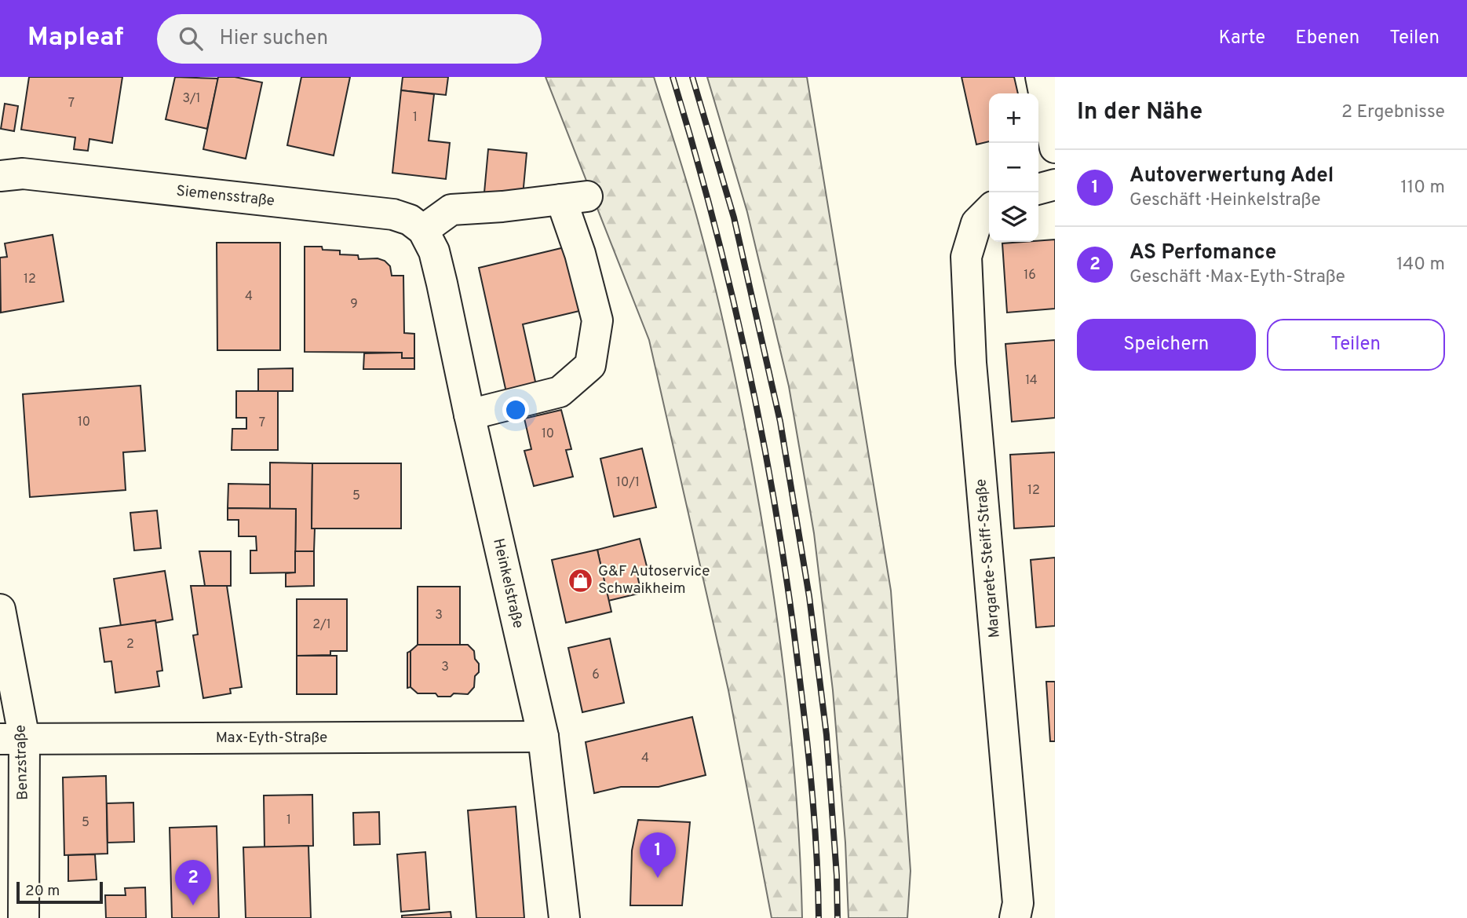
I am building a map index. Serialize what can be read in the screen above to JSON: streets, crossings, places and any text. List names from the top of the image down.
{
  "streets": {
    "street": [
      "Siemensstraße",
      "Margarete-Steiff-Straße",
      "Heinkelstraße",
      "Max-Eyth-Straße",
      "Benzstraße"
    ]
  },
  "crossings": [
    ["Siemensstraße", "Heinkelstraße"],
    ["Heinkelstraße", "Max-Eyth-Straße"],
    ["Max-Eyth-Straße", "Benzstraße"]
  ],
  "places": {
    "shop": ["G&F Autoservice Schwaikheim"]
  },
  "house_numbers": [
    "3/1",
    "7",
    "1",
    "16",
    "12",
    "4",
    "9",
    "14",
    "10",
    "7",
    "10",
    "10/1",
    "12",
    "5",
    "3",
    "2/1",
    "2",
    "3",
    "6",
    "4",
    "1",
    "5"
  ],
  "scale_bar": "20 m",
  "page": {
    "header": "Mapleaf",
    "search": "Hier suchen",
    "nav": ["Karte", "Ebenen", "Teilen"],
    "heading": ["In der Nähe", "2 Ergebnisse"],
    "map_buttons": ["+", "−"],
    "list": [
      {
        "mark": "1",
        "name": "Autoverwertung Adel",
        "note": "Geschäft · Heinkelstraße",
        "value": "110 m"
      },
      {
        "mark": "2",
        "name": "AS Perfomance",
        "note": "Geschäft · Max-Eyth-Straße",
        "value": "140 m"
      }
    ],
    "buttons": ["Speichern", "Teilen"],
    "pins": ["1", "2"],
    "scale": "20 m"
  }
}
